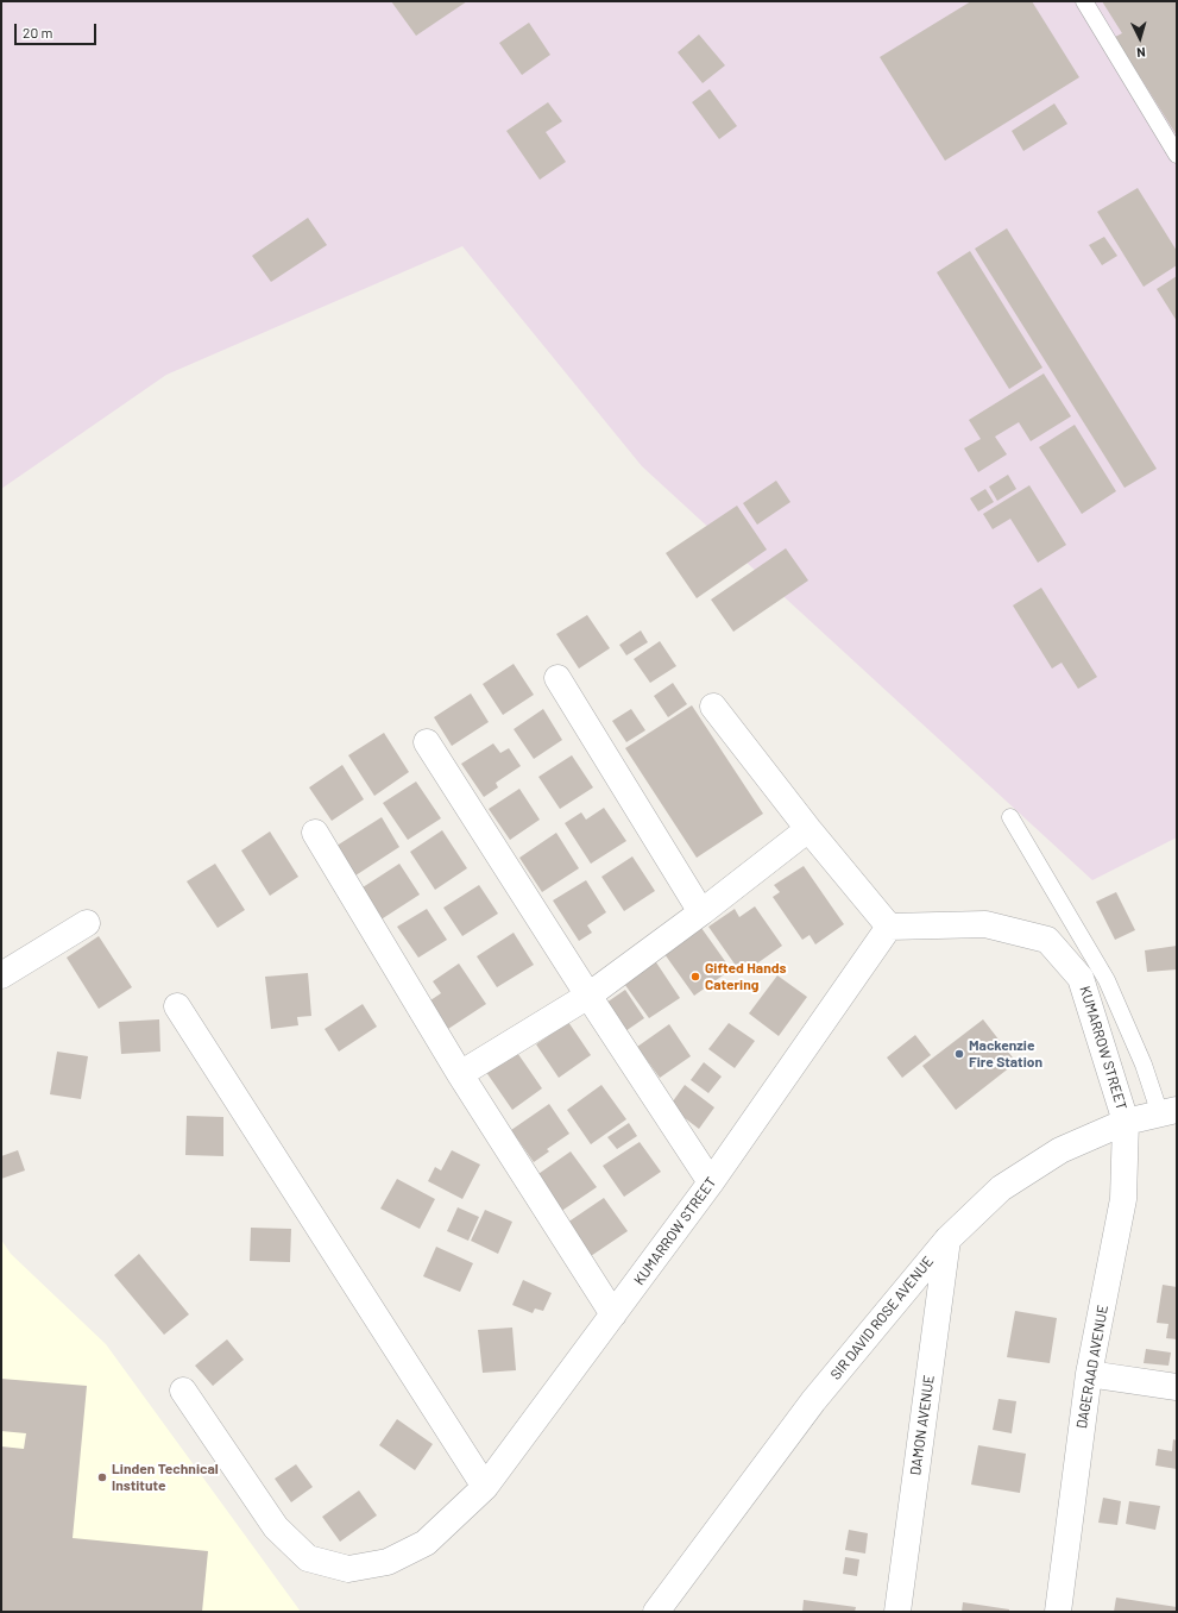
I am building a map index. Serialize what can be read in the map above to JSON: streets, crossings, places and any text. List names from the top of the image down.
{
  "streets": {
    "street": [
      "KUMARROW STREET",
      "SIR DAVID ROSE AVENUE",
      "DAGERAAD AVENUE",
      "DAMON AVENUE"
    ]
  },
  "crossings": [
    ["KUMARROW STREET", "SIR DAVID ROSE AVENUE"],
    ["KUMARROW STREET", "DAGERAAD AVENUE"],
    ["SIR DAVID ROSE AVENUE", "DAGERAAD AVENUE"],
    ["SIR DAVID ROSE AVENUE", "DAMON AVENUE"]
  ],
  "places": ["Gifted Hands Catering", "Mackenzie Fire Station", "Linden Technical Institute"],
  "scale_bar": "20 m",
  "north": "bottom"
}
